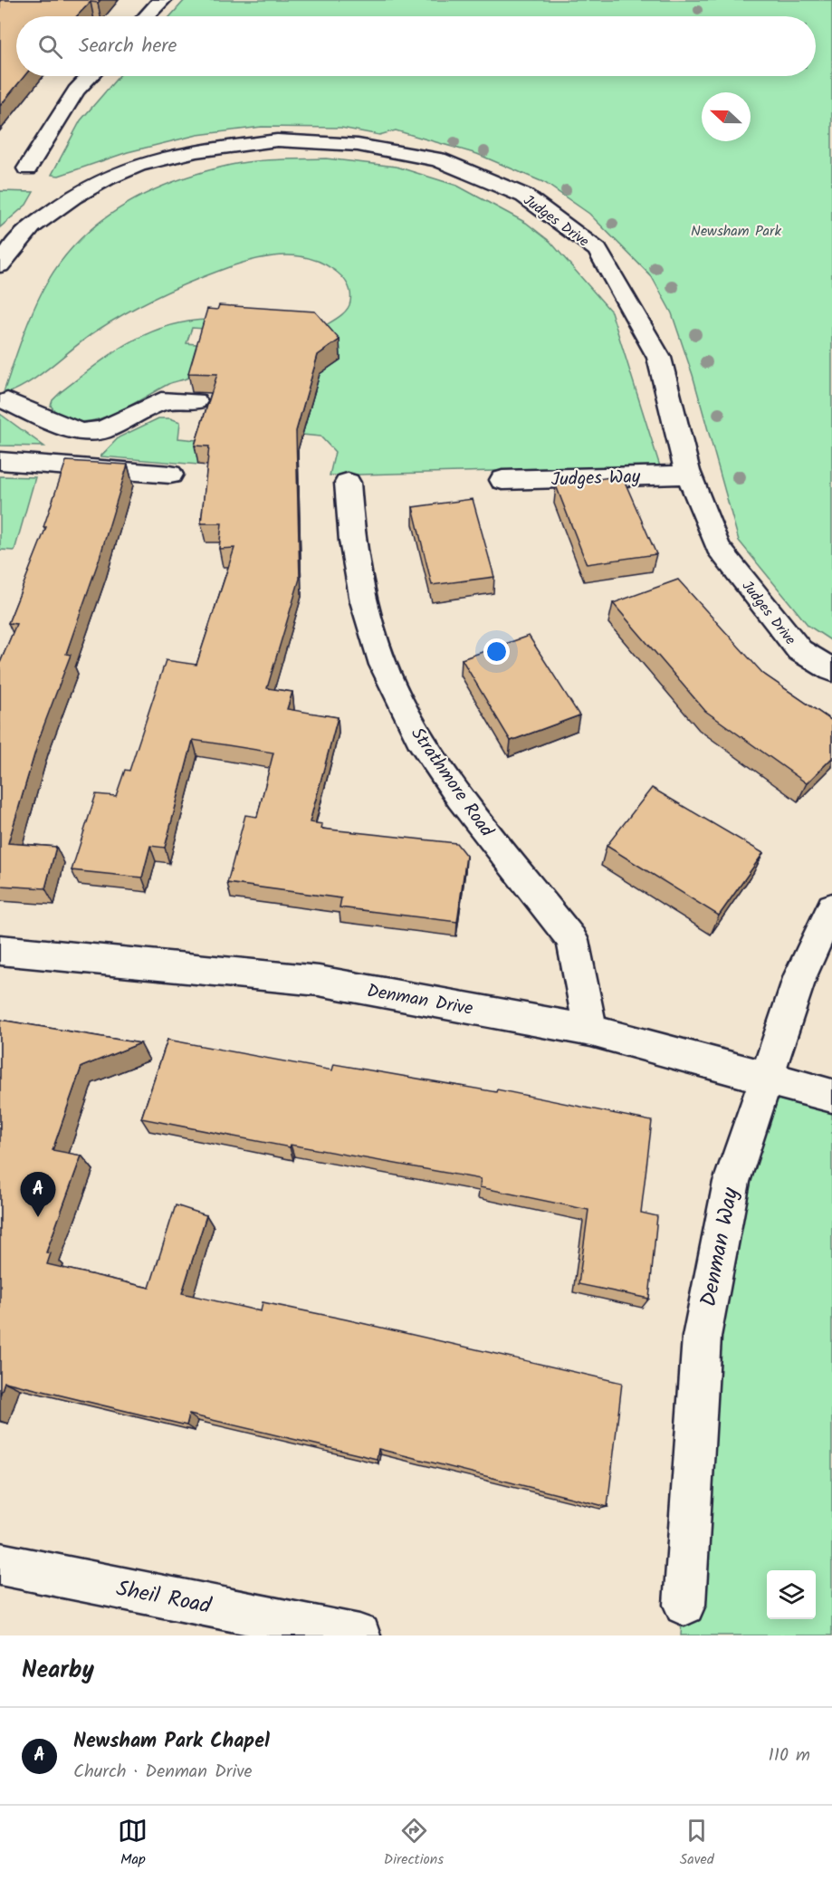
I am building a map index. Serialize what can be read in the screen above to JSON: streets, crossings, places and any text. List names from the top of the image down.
{
  "streets": {
    "street": [
      "Judges Drive",
      "Judges Way",
      "Strathmore Road",
      "Denman Drive",
      "Denman Way",
      "Sheil Road"
    ]
  },
  "crossings": [
    ["Judges Drive", "Judges Way"],
    ["Strathmore Road", "Denman Drive"],
    ["Denman Drive", "Denman Way"]
  ],
  "parks": ["Newsham Park"],
  "north": "left",
  "page": {
    "search": "Search here",
    "pins": "A",
    "heading": "Nearby",
    "list": [
      {
        "mark": "A",
        "name": "Newsham Park Chapel",
        "note": "Church · Denman Drive",
        "value": "110 m"
      }
    ],
    "nav": ["Map", "Directions", "Saved"]
  }
}
